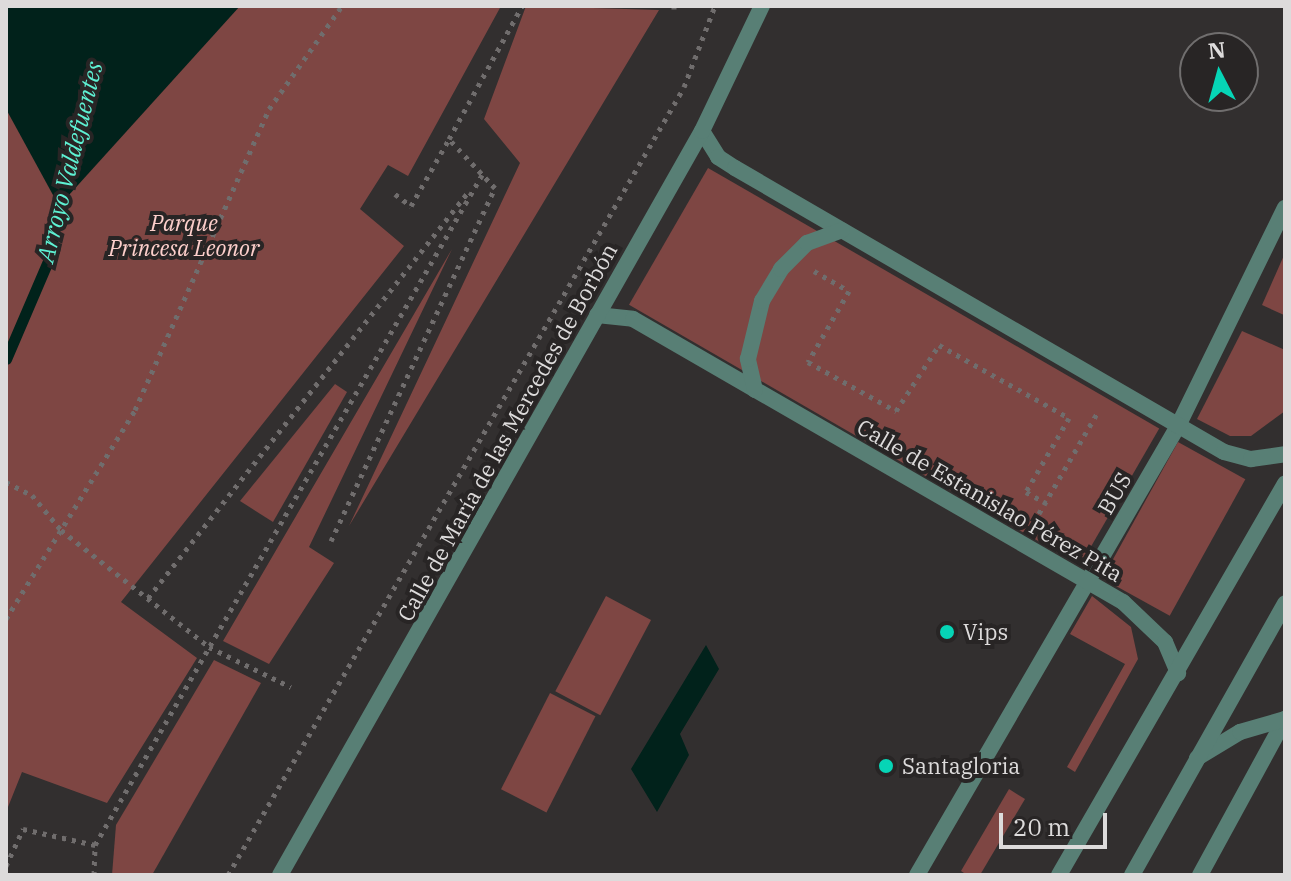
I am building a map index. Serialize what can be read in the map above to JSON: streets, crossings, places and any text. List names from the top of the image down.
{
  "streets": {
    "street": ["Calle de María de las Mercedes de Borbón", "BUS", "Calle de Estanislao Pérez Pita"]
  },
  "crossings": [
    ["Calle de María de las Mercedes de Borbón", "Calle de Estanislao Pérez Pita"],
    ["BUS", "Calle de Estanislao Pérez Pita"]
  ],
  "water": ["Arroyo Valdefuentes"],
  "parks": ["Parque Princesa Leonor"],
  "places": ["Vips", "Santagloria"],
  "scale_bar": "20 m",
  "north": "top"
}
